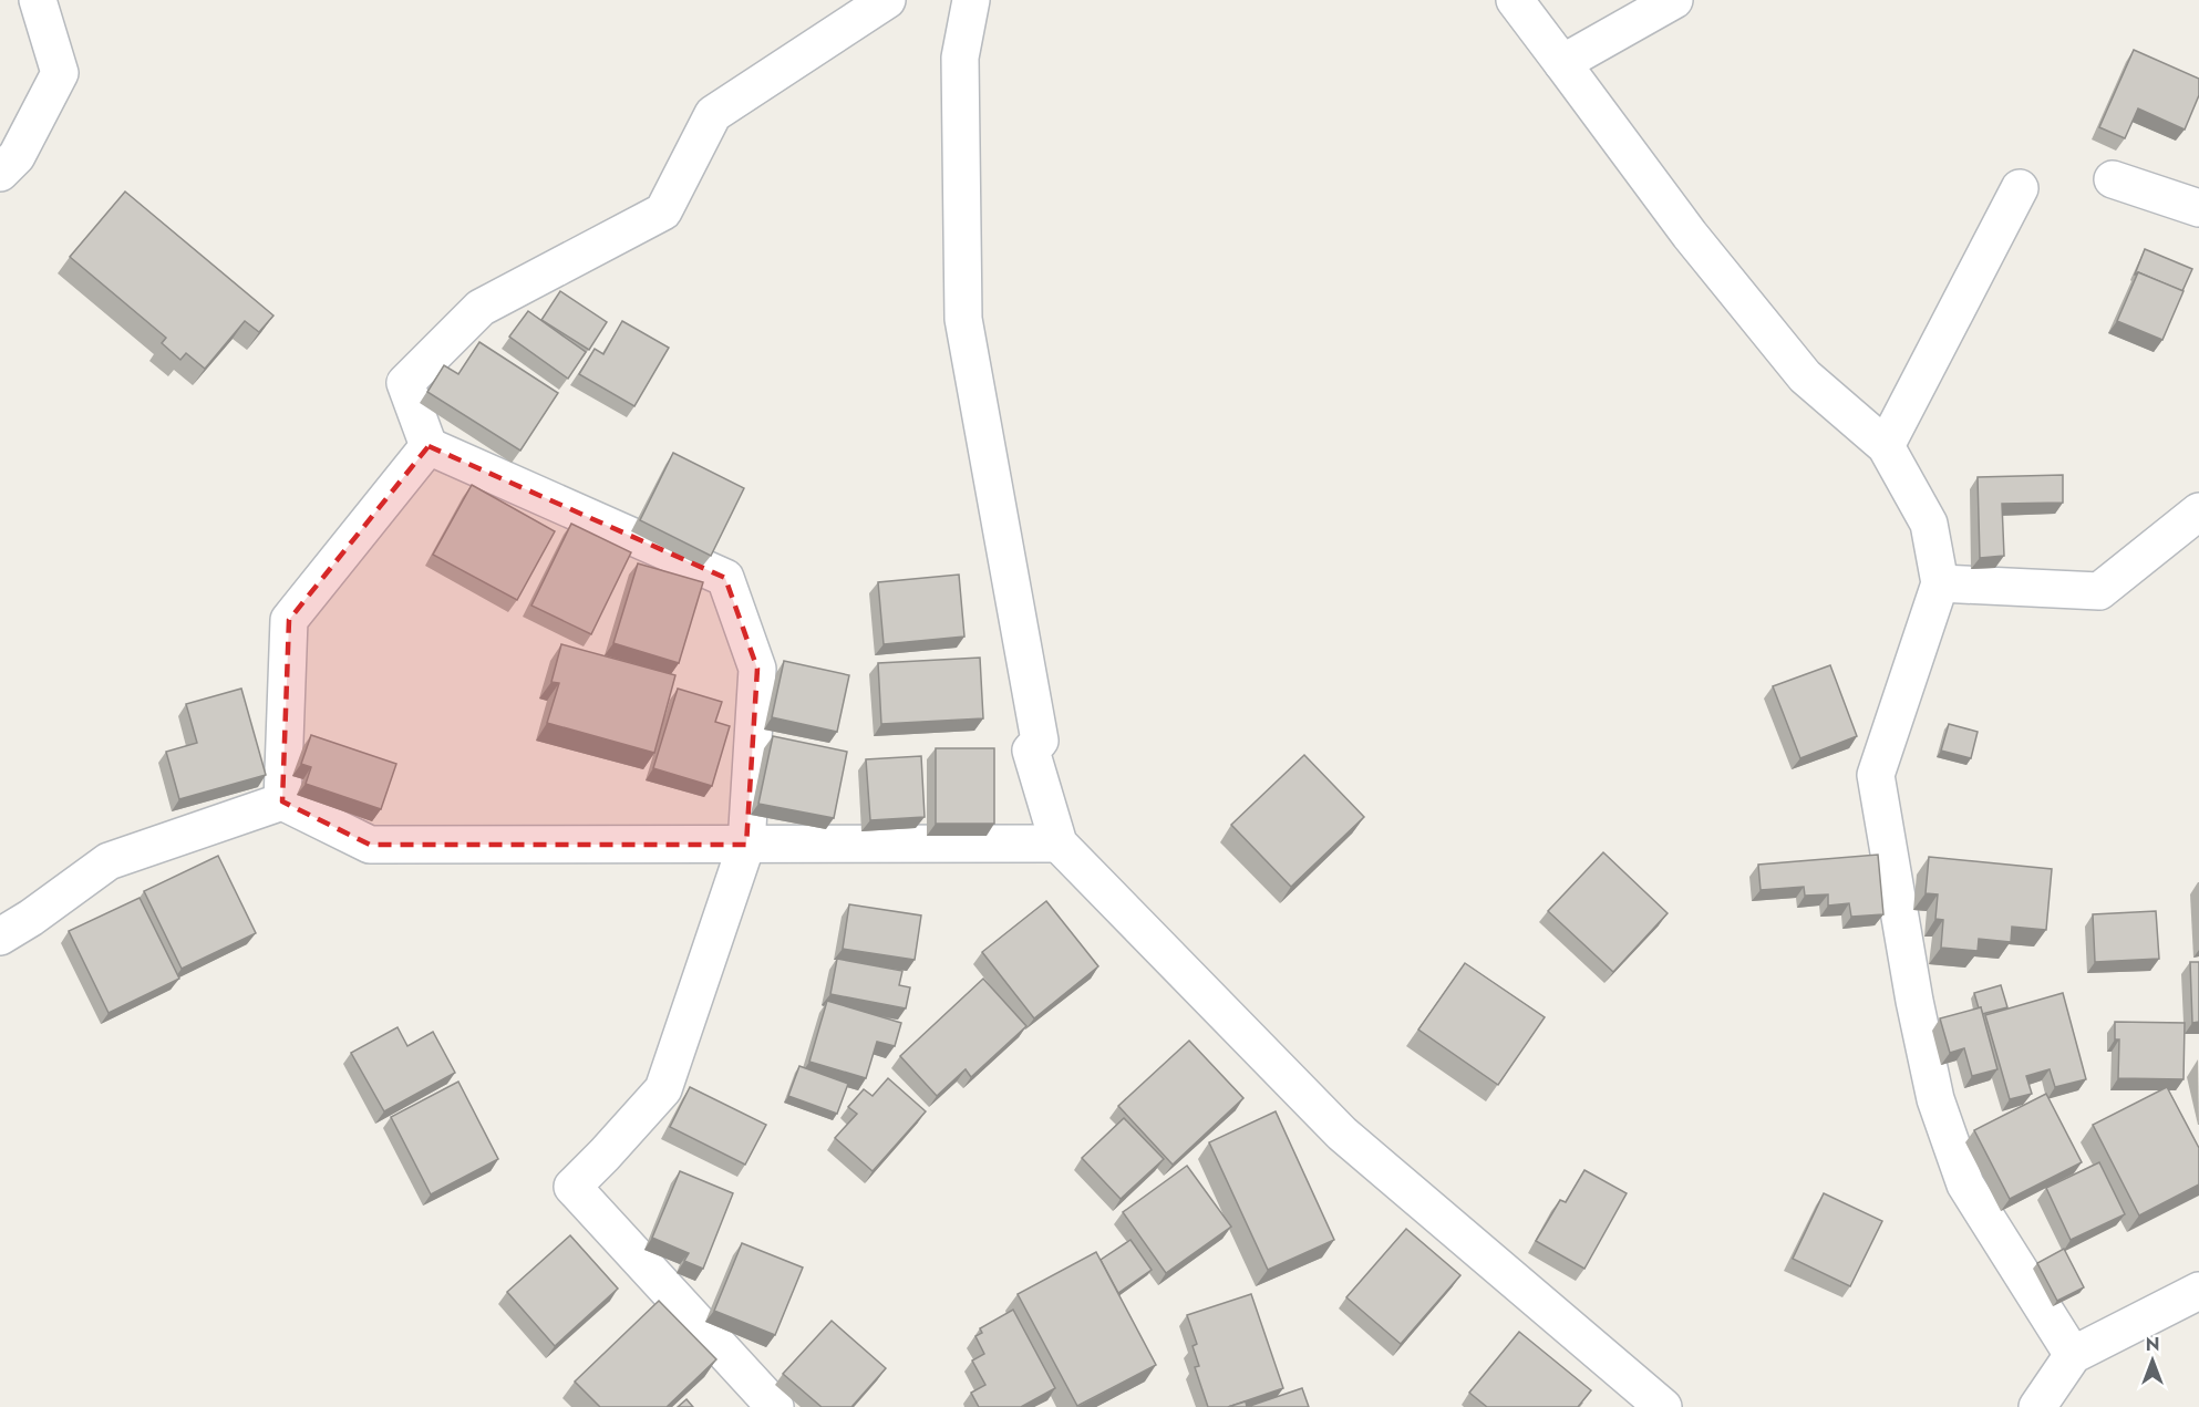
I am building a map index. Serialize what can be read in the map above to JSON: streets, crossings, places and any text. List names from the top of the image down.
{
  "north": "top"
}
